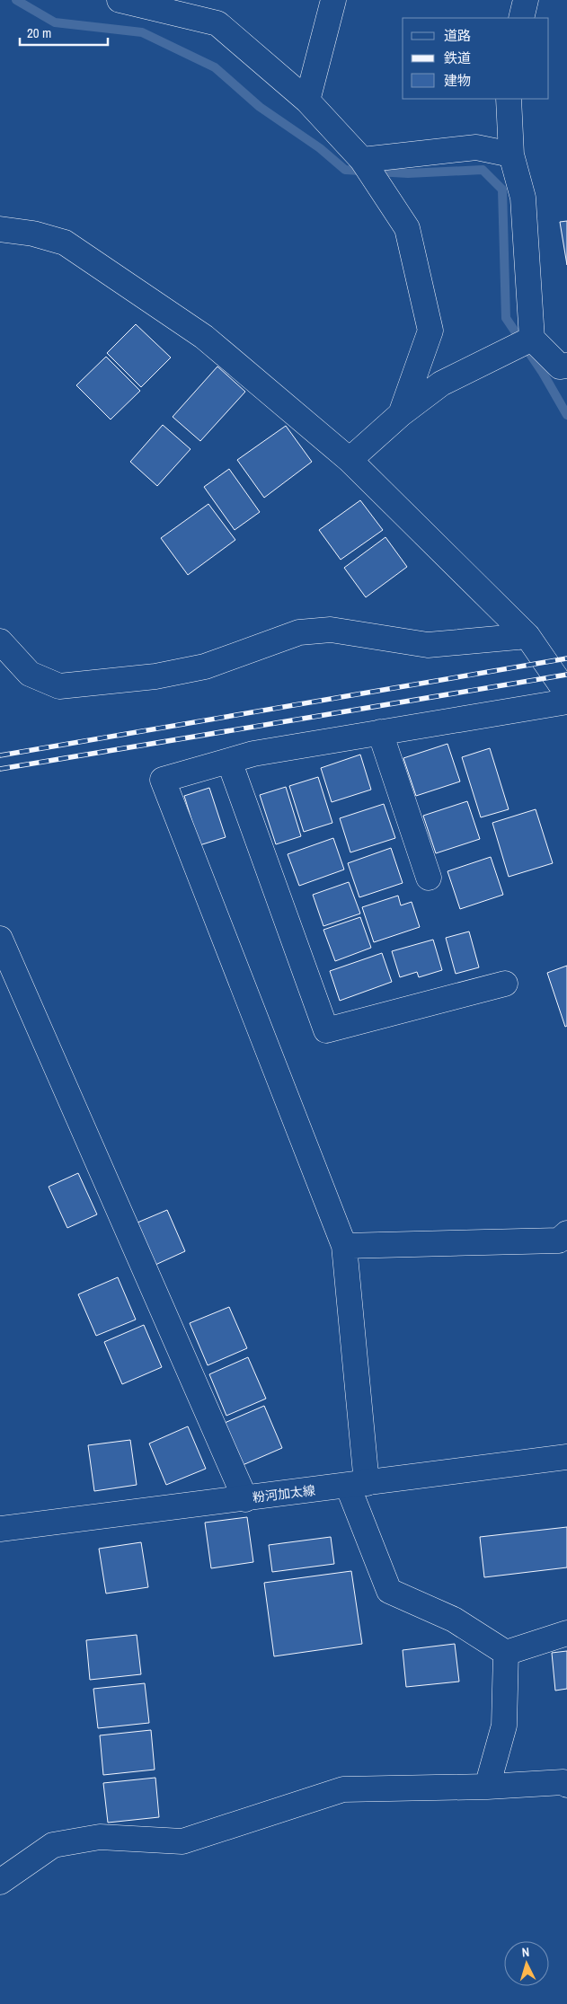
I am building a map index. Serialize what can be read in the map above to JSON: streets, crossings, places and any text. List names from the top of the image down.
{
  "streets": {
    "street": ["粉河加太線"]
  },
  "legend": ["道路", "鉄道", "建物"],
  "scale_bar": "20 m",
  "north": "top"
}
